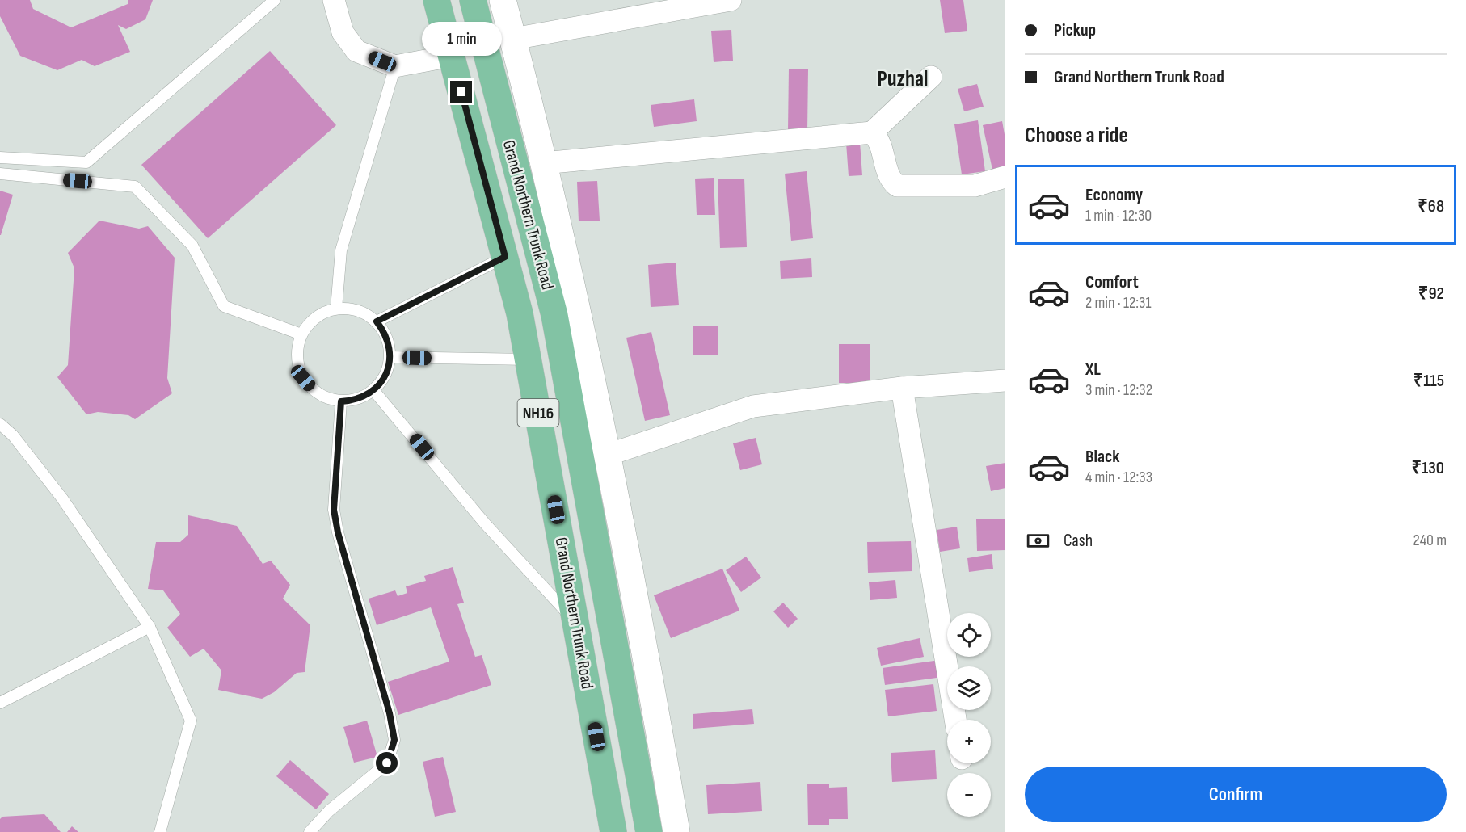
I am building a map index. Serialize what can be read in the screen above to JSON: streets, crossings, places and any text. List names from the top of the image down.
{
  "streets": {
    "highway": ["Grand Northern Trunk Road", "NH16"]
  },
  "districts": ["Puzhal"],
  "page": {
    "banner": ["Pickup", "Grand Northern Trunk Road"],
    "bubble": "1 min",
    "heading": "Choose a ride",
    "list": [
      {
        "name": "Economy",
        "note": "1 min · 12:30",
        "value": "₹68"
      },
      {
        "name": "Comfort",
        "note": "2 min · 12:31",
        "value": "₹92"
      },
      {
        "name": "XL",
        "note": "3 min · 12:32",
        "value": "₹115"
      },
      {
        "name": "Black",
        "note": "4 min · 12:33",
        "value": "₹130"
      }
    ],
    "pay": ["Cash", "240 m"],
    "map_buttons": ["+", "−"],
    "buttons": "Confirm"
  }
}
